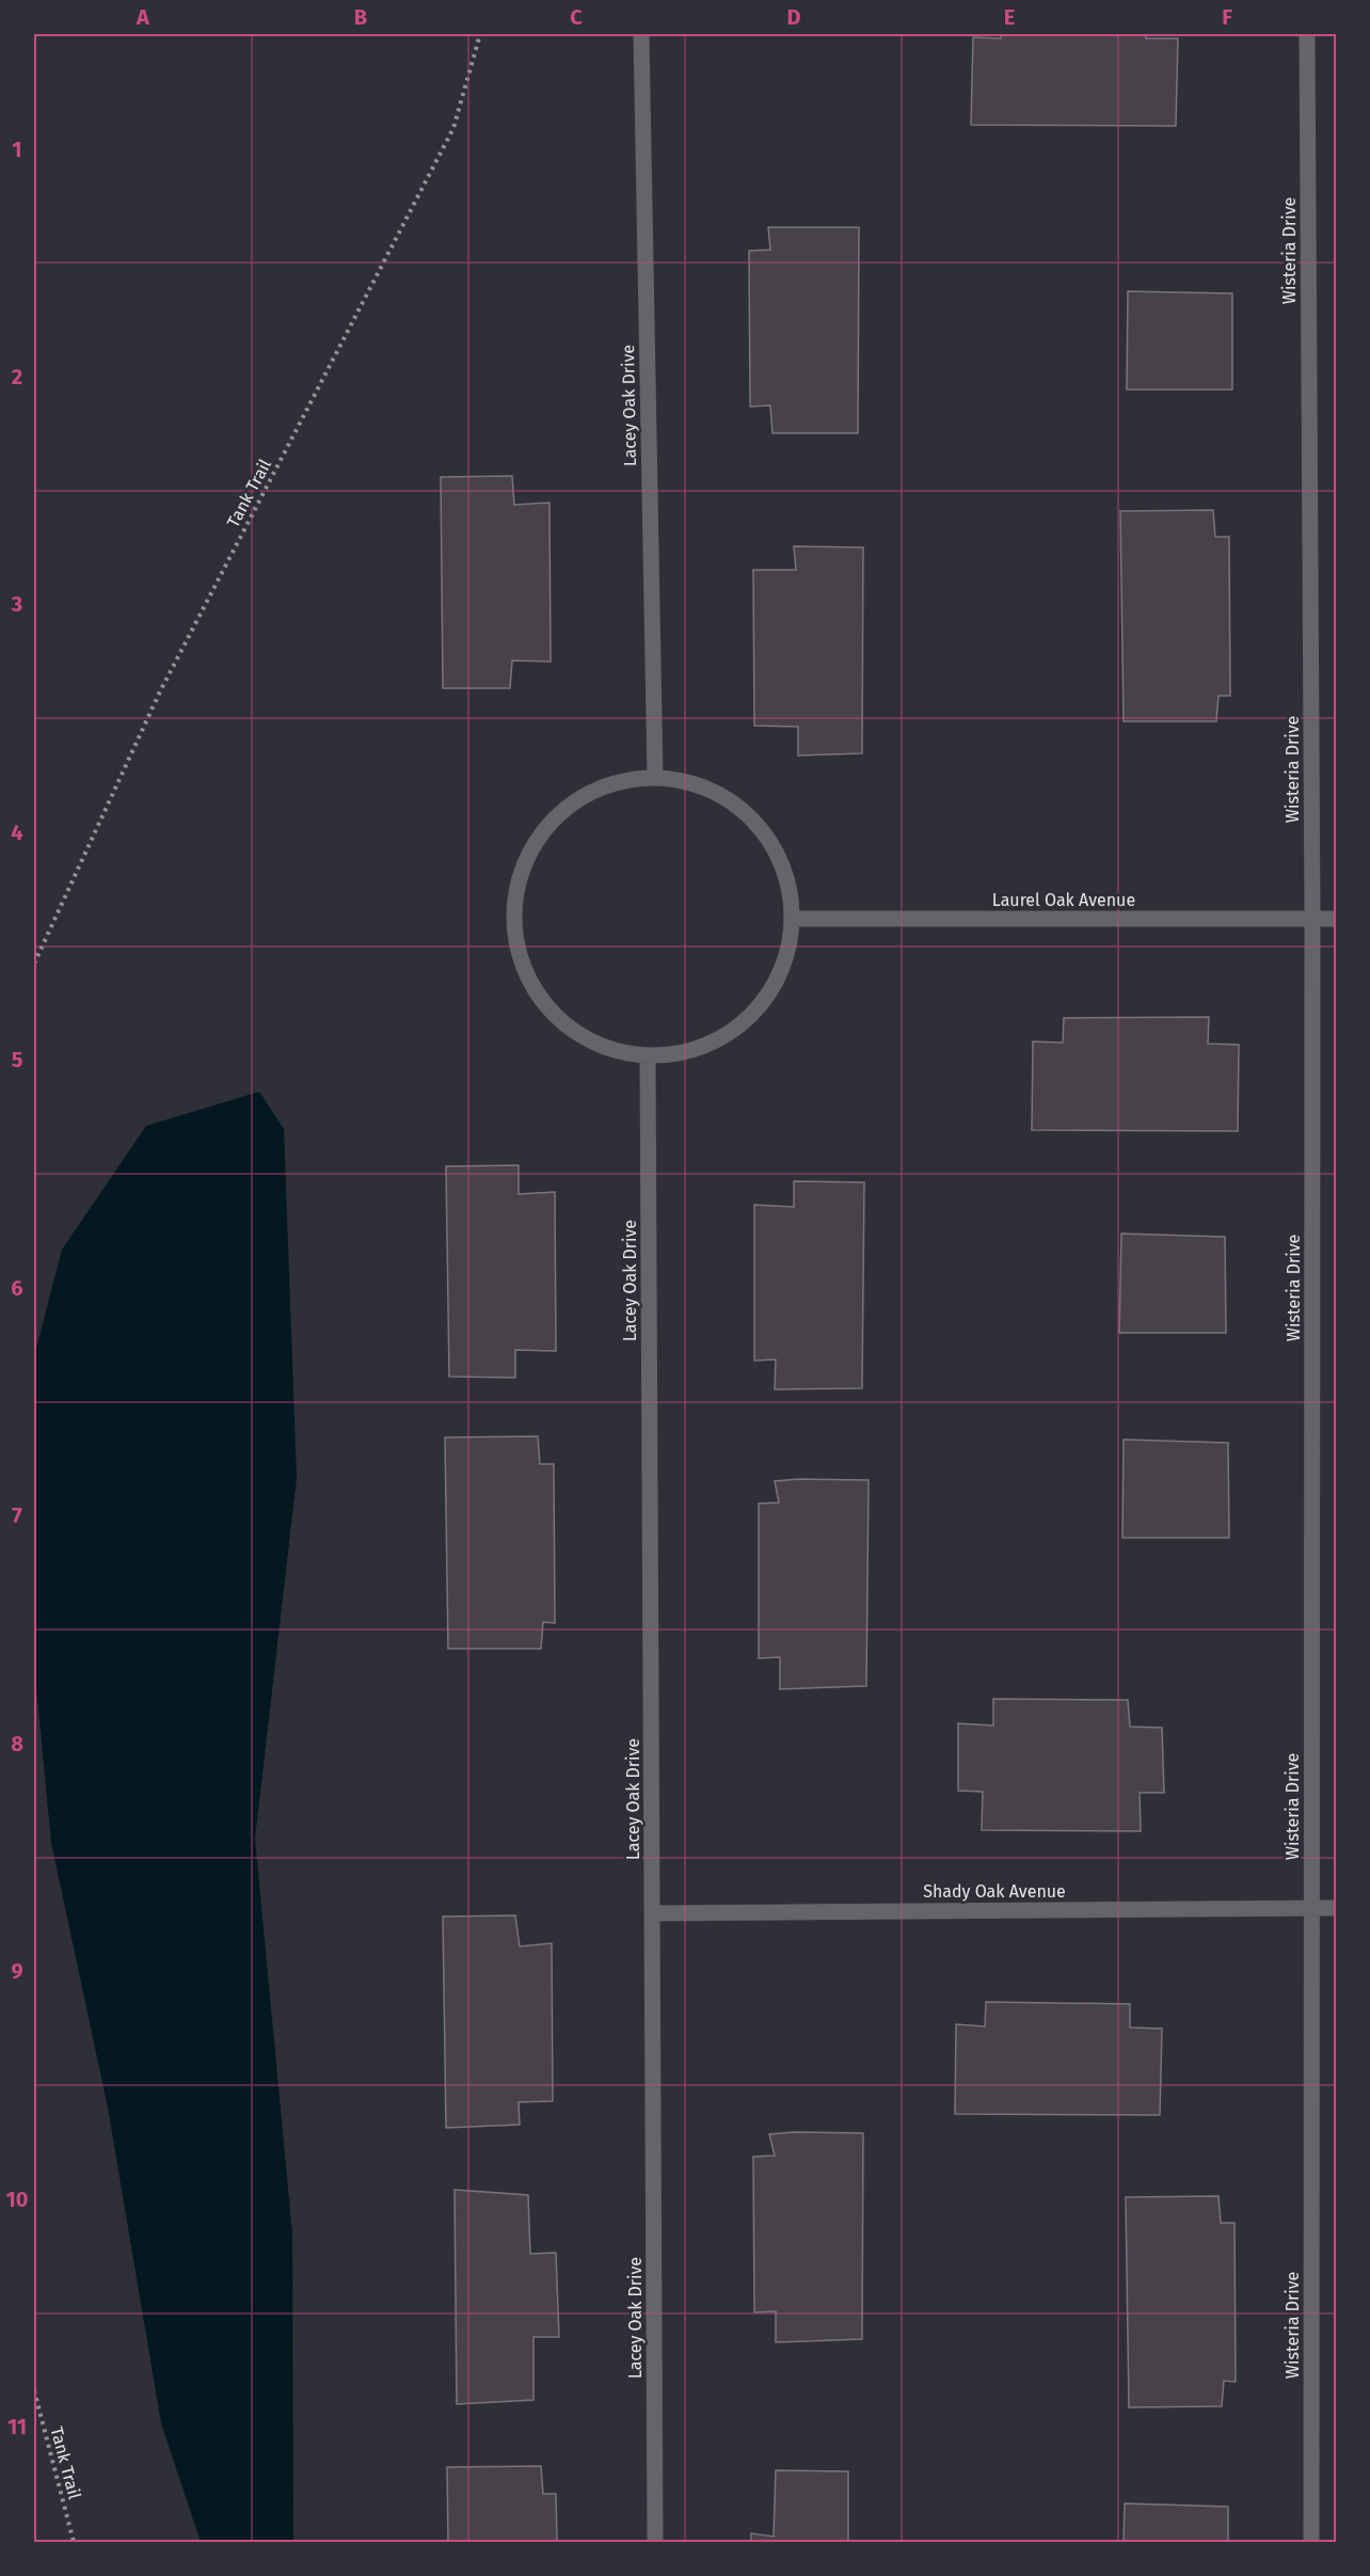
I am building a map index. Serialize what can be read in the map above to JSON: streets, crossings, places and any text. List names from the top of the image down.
{
  "streets": {
    "street": [
      "Wisteria Drive",
      "Lacey Oak Drive",
      "Laurel Oak Avenue",
      "Shady Oak Avenue"
    ],
    "path": ["Tank Trail"]
  },
  "crossings": [
    ["Wisteria Drive", "Laurel Oak Avenue"],
    ["Wisteria Drive", "Shady Oak Avenue"],
    ["Lacey Oak Drive", "Shady Oak Avenue"]
  ],
  "grid": {
    "columns": [
      "A",
      "B",
      "C",
      "D",
      "E",
      "F"
    ],
    "rows": [
      "1",
      "2",
      "3",
      "4",
      "5",
      "6",
      "7",
      "8",
      "9",
      "10",
      "11"
    ]
  }
}
